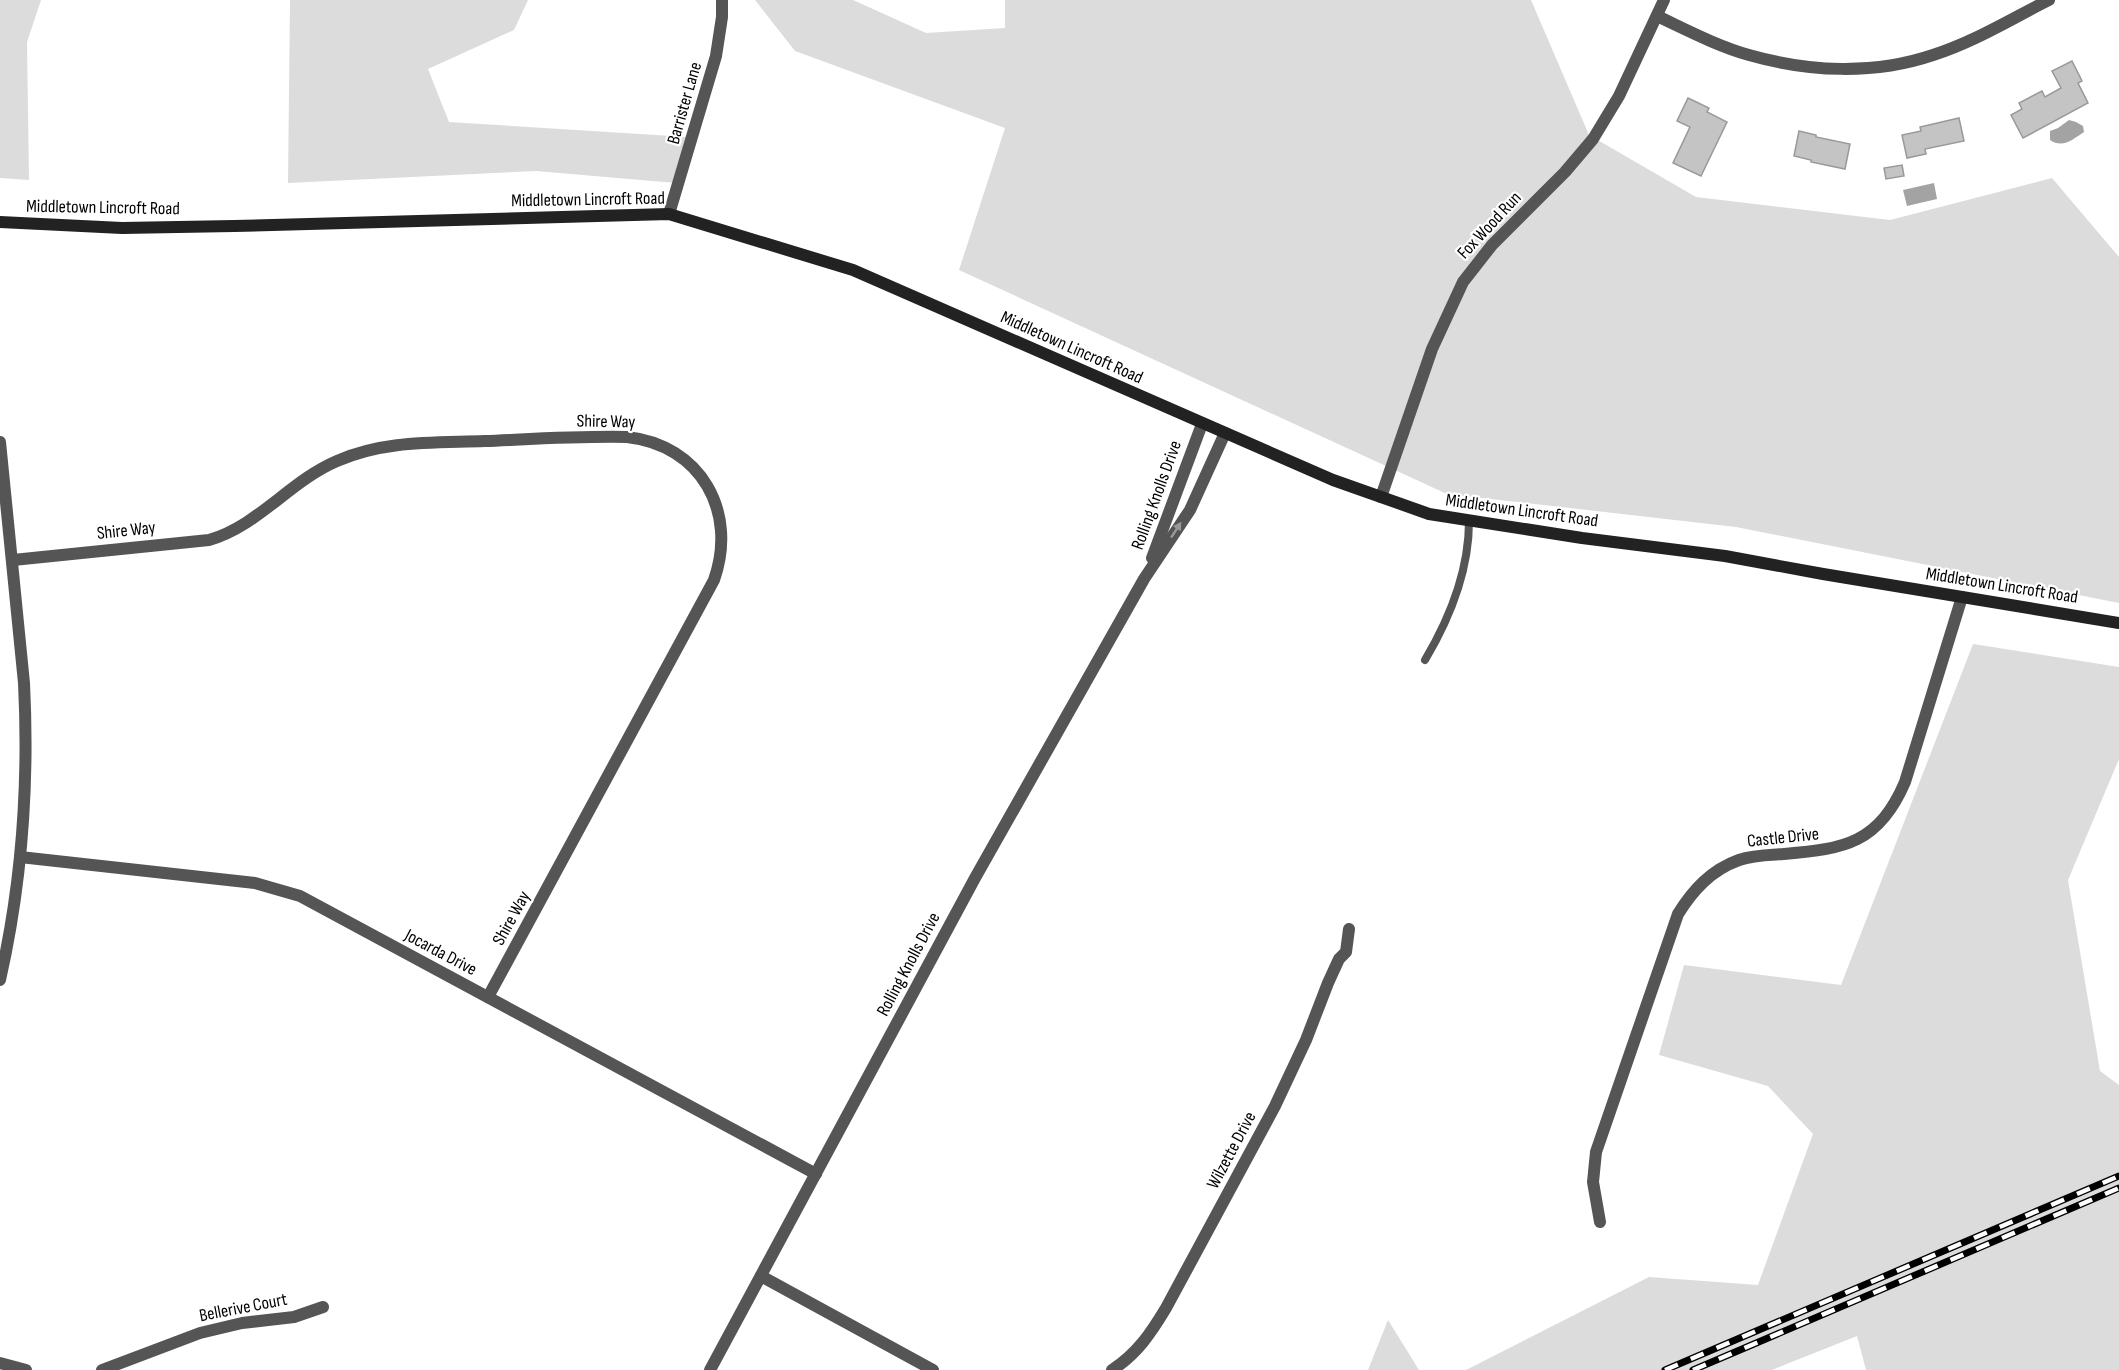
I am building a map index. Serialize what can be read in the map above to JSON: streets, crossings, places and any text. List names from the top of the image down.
{
  "streets": {
    "main road": ["Middletown Lincroft Road"],
    "street": [
      "Barrister Lane",
      "Fox Wood Run",
      "Shire Way",
      "Rolling Knolls Drive",
      "Castle Drive",
      "Jocarda Drive",
      "Wilzette Drive",
      "Bellerive Court"
    ]
  },
  "crossings": [
    ["Barrister Lane", "Middletown Lincroft Road"],
    ["Middletown Lincroft Road", "Fox Wood Run"],
    ["Middletown Lincroft Road", "Rolling Knolls Drive"],
    ["Middletown Lincroft Road", "Castle Drive"],
    ["Shire Way", "Jocarda Drive"],
    ["Rolling Knolls Drive", "Jocarda Drive"]
  ]
}
